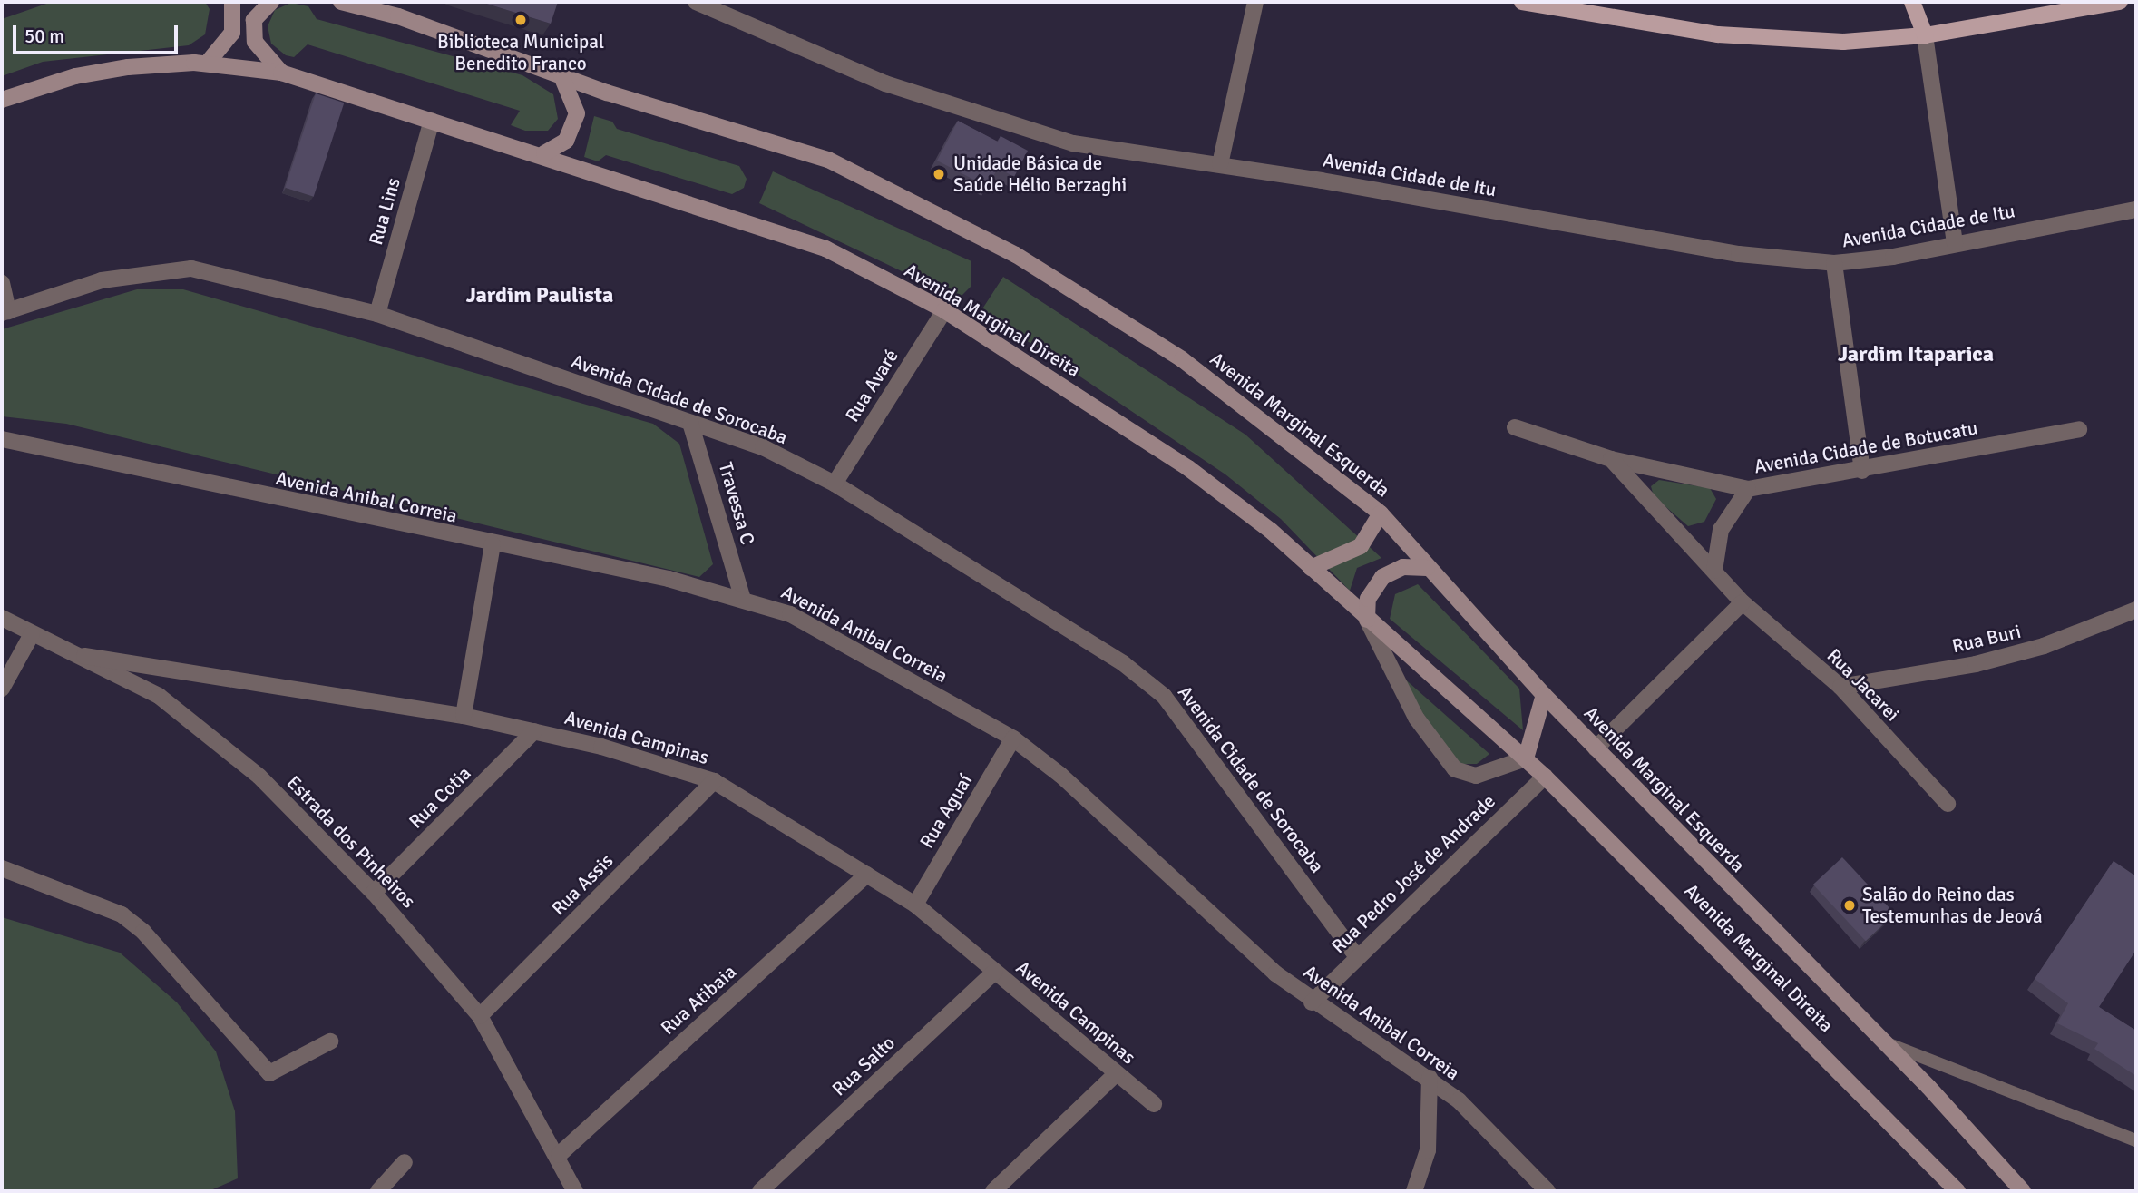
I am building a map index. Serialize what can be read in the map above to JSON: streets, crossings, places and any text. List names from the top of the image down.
{
  "streets": {
    "main road": ["Avenida Marginal Direita", "Avenida Marginal Esquerda"],
    "street": [
      "Avenida Cidade de Itu",
      "Rua Lins",
      "Rua Avaré",
      "Avenida Cidade de Sorocaba",
      "Avenida Cidade de Botucatu",
      "Avenida Anibal Correia",
      "Travessa C",
      "Rua Buri",
      "Rua Jacarei",
      "Avenida Campinas",
      "Rua Cotia",
      "Rua Aguaí",
      "Estrada dos Pinheiros",
      "Rua Pedro José de Andrade",
      "Rua Assis",
      "Rua Atibaia",
      "Rua Salto"
    ]
  },
  "crossings": [
    ["Rua Lins", "Avenida Marginal Direita"],
    ["Rua Lins", "Avenida Cidade de Sorocaba"],
    ["Avenida Marginal Direita", "Rua Avaré"],
    ["Avenida Marginal Direita", "Rua Pedro José de Andrade"],
    ["Rua Avaré", "Avenida Cidade de Sorocaba"],
    ["Avenida Cidade de Sorocaba", "Travessa C"],
    ["Avenida Cidade de Sorocaba", "Rua Pedro José de Andrade"],
    ["Avenida Cidade de Botucatu", "Rua Jacarei"],
    ["Avenida Anibal Correia", "Travessa C"],
    ["Avenida Anibal Correia", "Rua Aguaí"],
    ["Avenida Anibal Correia", "Rua Pedro José de Andrade"],
    ["Rua Buri", "Rua Jacarei"],
    ["Avenida Campinas", "Rua Cotia"],
    ["Avenida Campinas", "Rua Aguaí"],
    ["Avenida Campinas", "Estrada dos Pinheiros"],
    ["Avenida Campinas", "Rua Assis"],
    ["Avenida Campinas", "Rua Atibaia"],
    ["Avenida Campinas", "Rua Salto"],
    ["Rua Cotia", "Estrada dos Pinheiros"],
    ["Estrada dos Pinheiros", "Rua Assis"],
    ["Estrada dos Pinheiros", "Rua Atibaia"]
  ],
  "districts": ["Jardim Paulista", "Jardim Itaparica"],
  "places": ["Biblioteca Municipal Benedito Franco", "Unidade Básica de Saúde Hélio Berzaghi", "Salão do Reino das Testemunhas de Jeová"],
  "scale_bar": "50 m"
}
